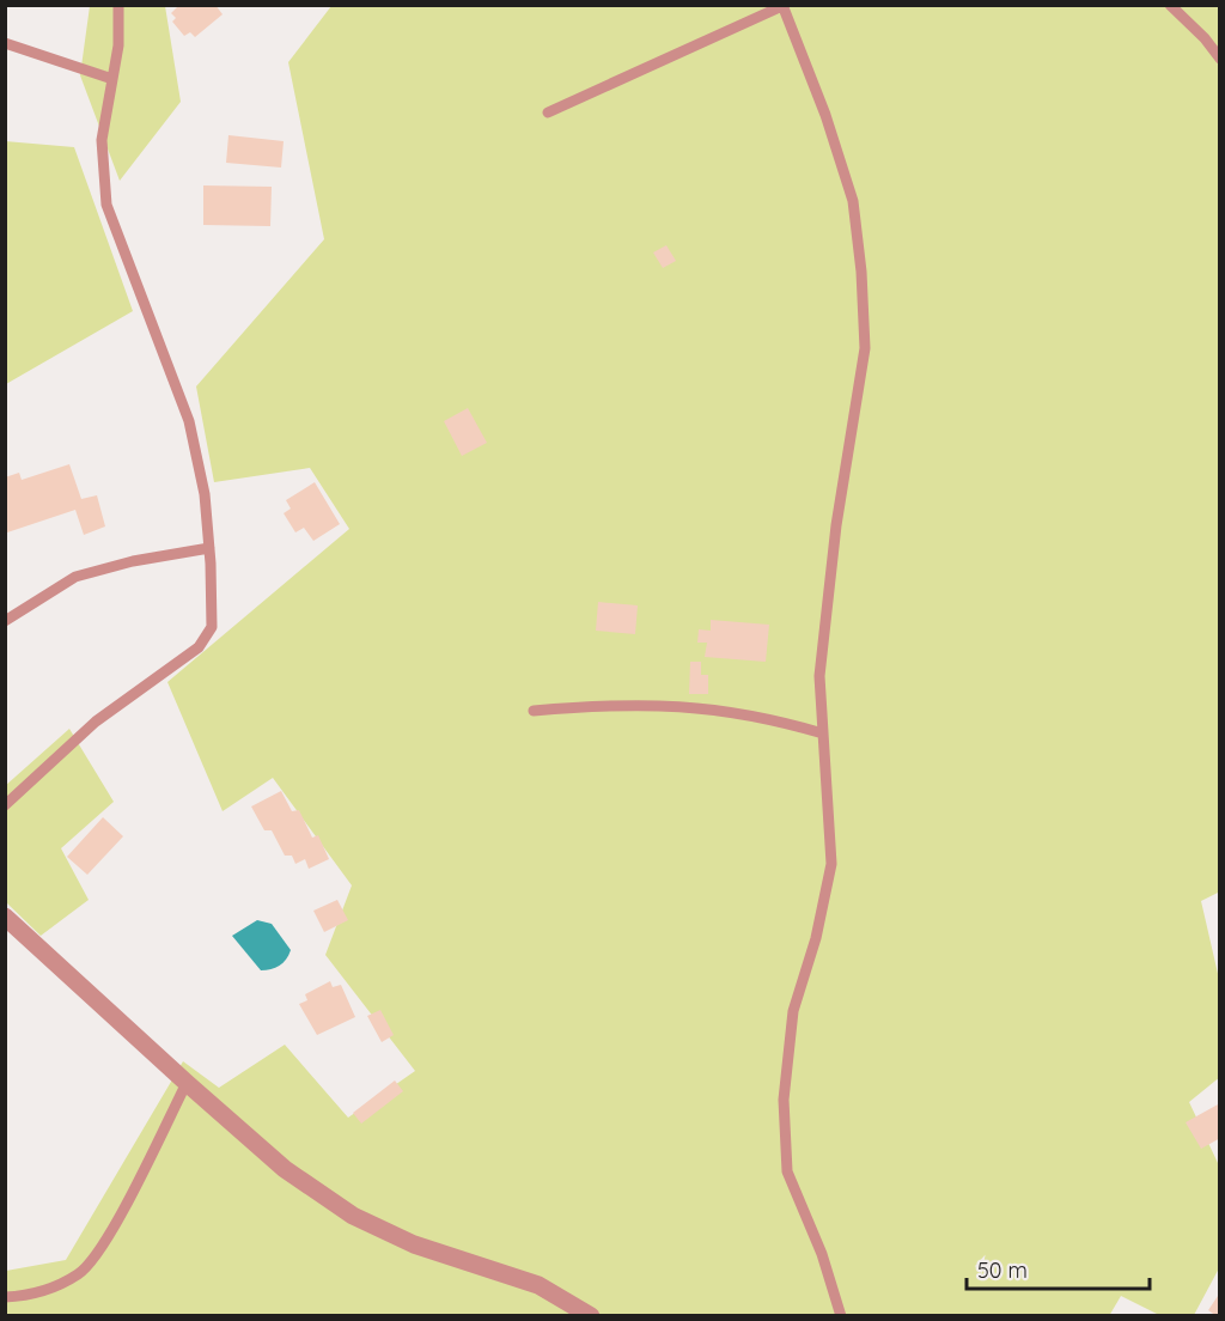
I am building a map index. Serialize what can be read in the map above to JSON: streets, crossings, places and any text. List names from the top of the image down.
{
  "scale_bar": "50 m"
}
